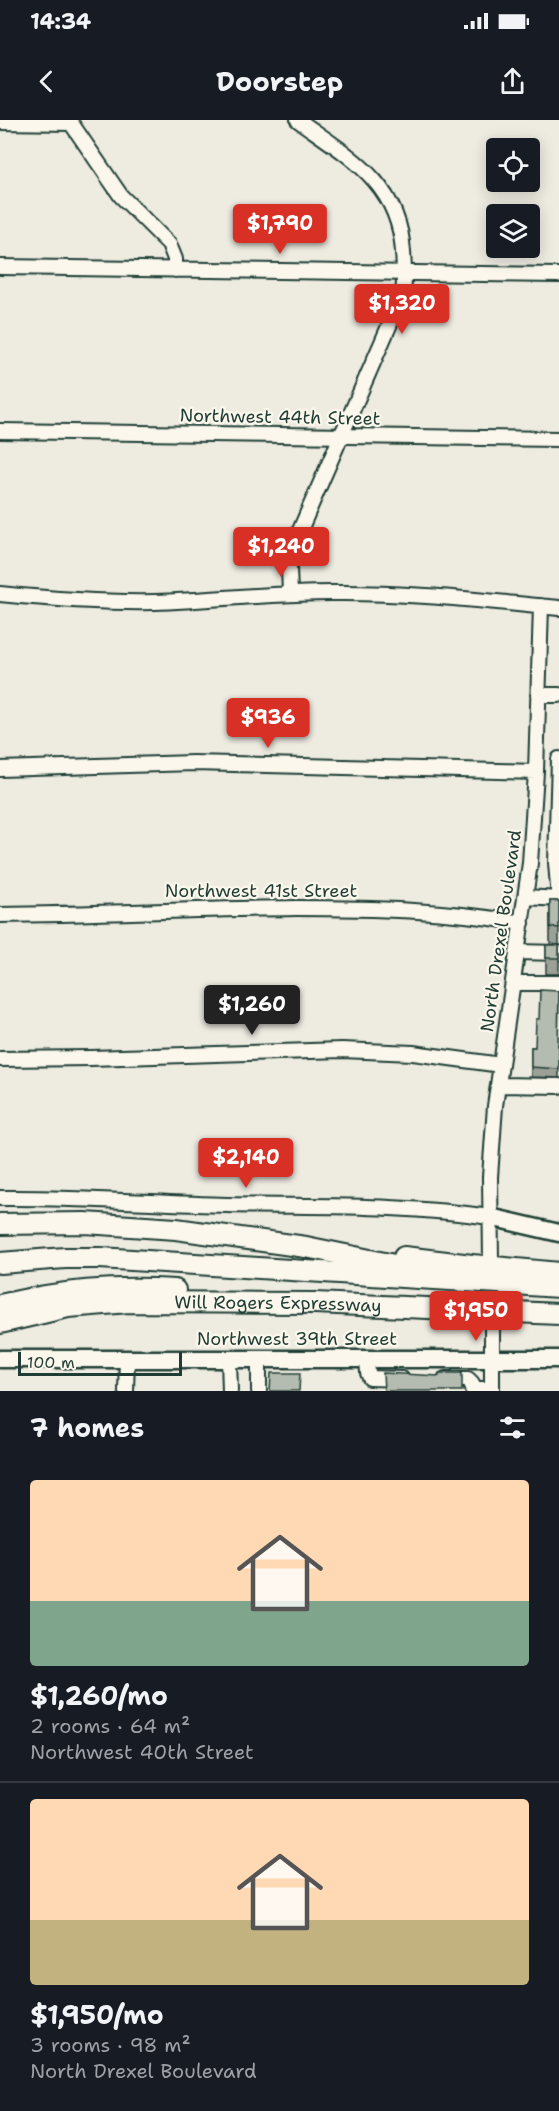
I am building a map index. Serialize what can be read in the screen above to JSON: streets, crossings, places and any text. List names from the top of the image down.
{
  "streets": {
    "highway": ["Will Rogers Expressway"],
    "main road": ["Northwest 39th Street"],
    "street": ["Northwest 44th Street", "Northwest 41st Street", "North Drexel Boulevard"]
  },
  "crossings": [
    ["Northwest 41st Street", "North Drexel Boulevard"]
  ],
  "scale_bar": "100 m",
  "page": {
    "status": "14:34",
    "header": "Doorstep",
    "price": [
      "$1,790",
      "$1,320",
      "$1,240",
      "$936",
      "$1,260",
      "$2,140",
      "$1,950"
    ],
    "scale": "100 m",
    "heading": "7 homes",
    "list": [
      {
        "name": "$1,260/mo",
        "note": "2 rooms · 64 m² · Northwest 40th Street"
      },
      {
        "name": "$1,950/mo",
        "note": "3 rooms · 98 m² · North Drexel Boulevard"
      }
    ]
  }
}
